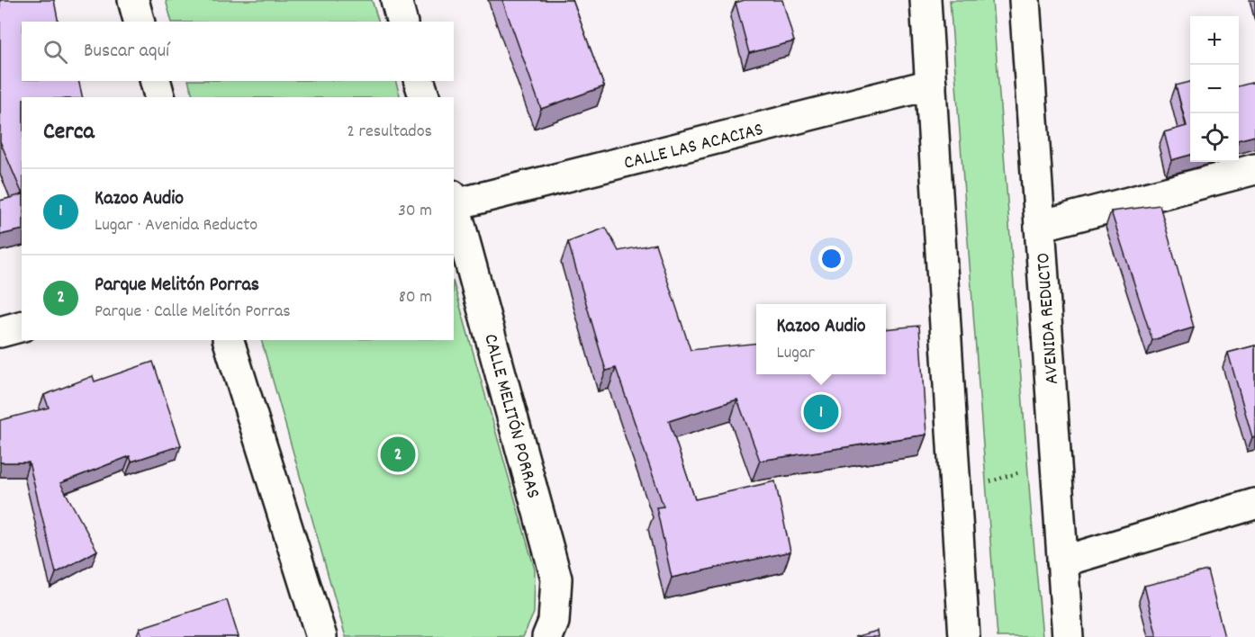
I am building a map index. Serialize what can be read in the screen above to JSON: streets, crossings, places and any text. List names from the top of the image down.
{
  "streets": {
    "street": ["CALLE LAS ACACIAS", "AVENIDA REDUCTO", "CALLE MELITÓN PORRAS"]
  },
  "crossings": [
    ["CALLE LAS ACACIAS", "CALLE MELITÓN PORRAS"]
  ],
  "page": {
    "map_buttons": ["+", "−"],
    "search": "Buscar aquí",
    "heading": ["Cerca", "2 resultados"],
    "list": [
      {
        "mark": "1",
        "name": "Kazoo Audio",
        "note": "Lugar · Avenida Reducto",
        "value": "30 m"
      },
      {
        "mark": "2",
        "name": "Parque Melitón Porras",
        "note": "Parque · Calle Melitón Porras",
        "value": "80 m"
      }
    ],
    "popup": ["Kazoo Audio", "Lugar"],
    "pins": ["1", "2"]
  }
}
